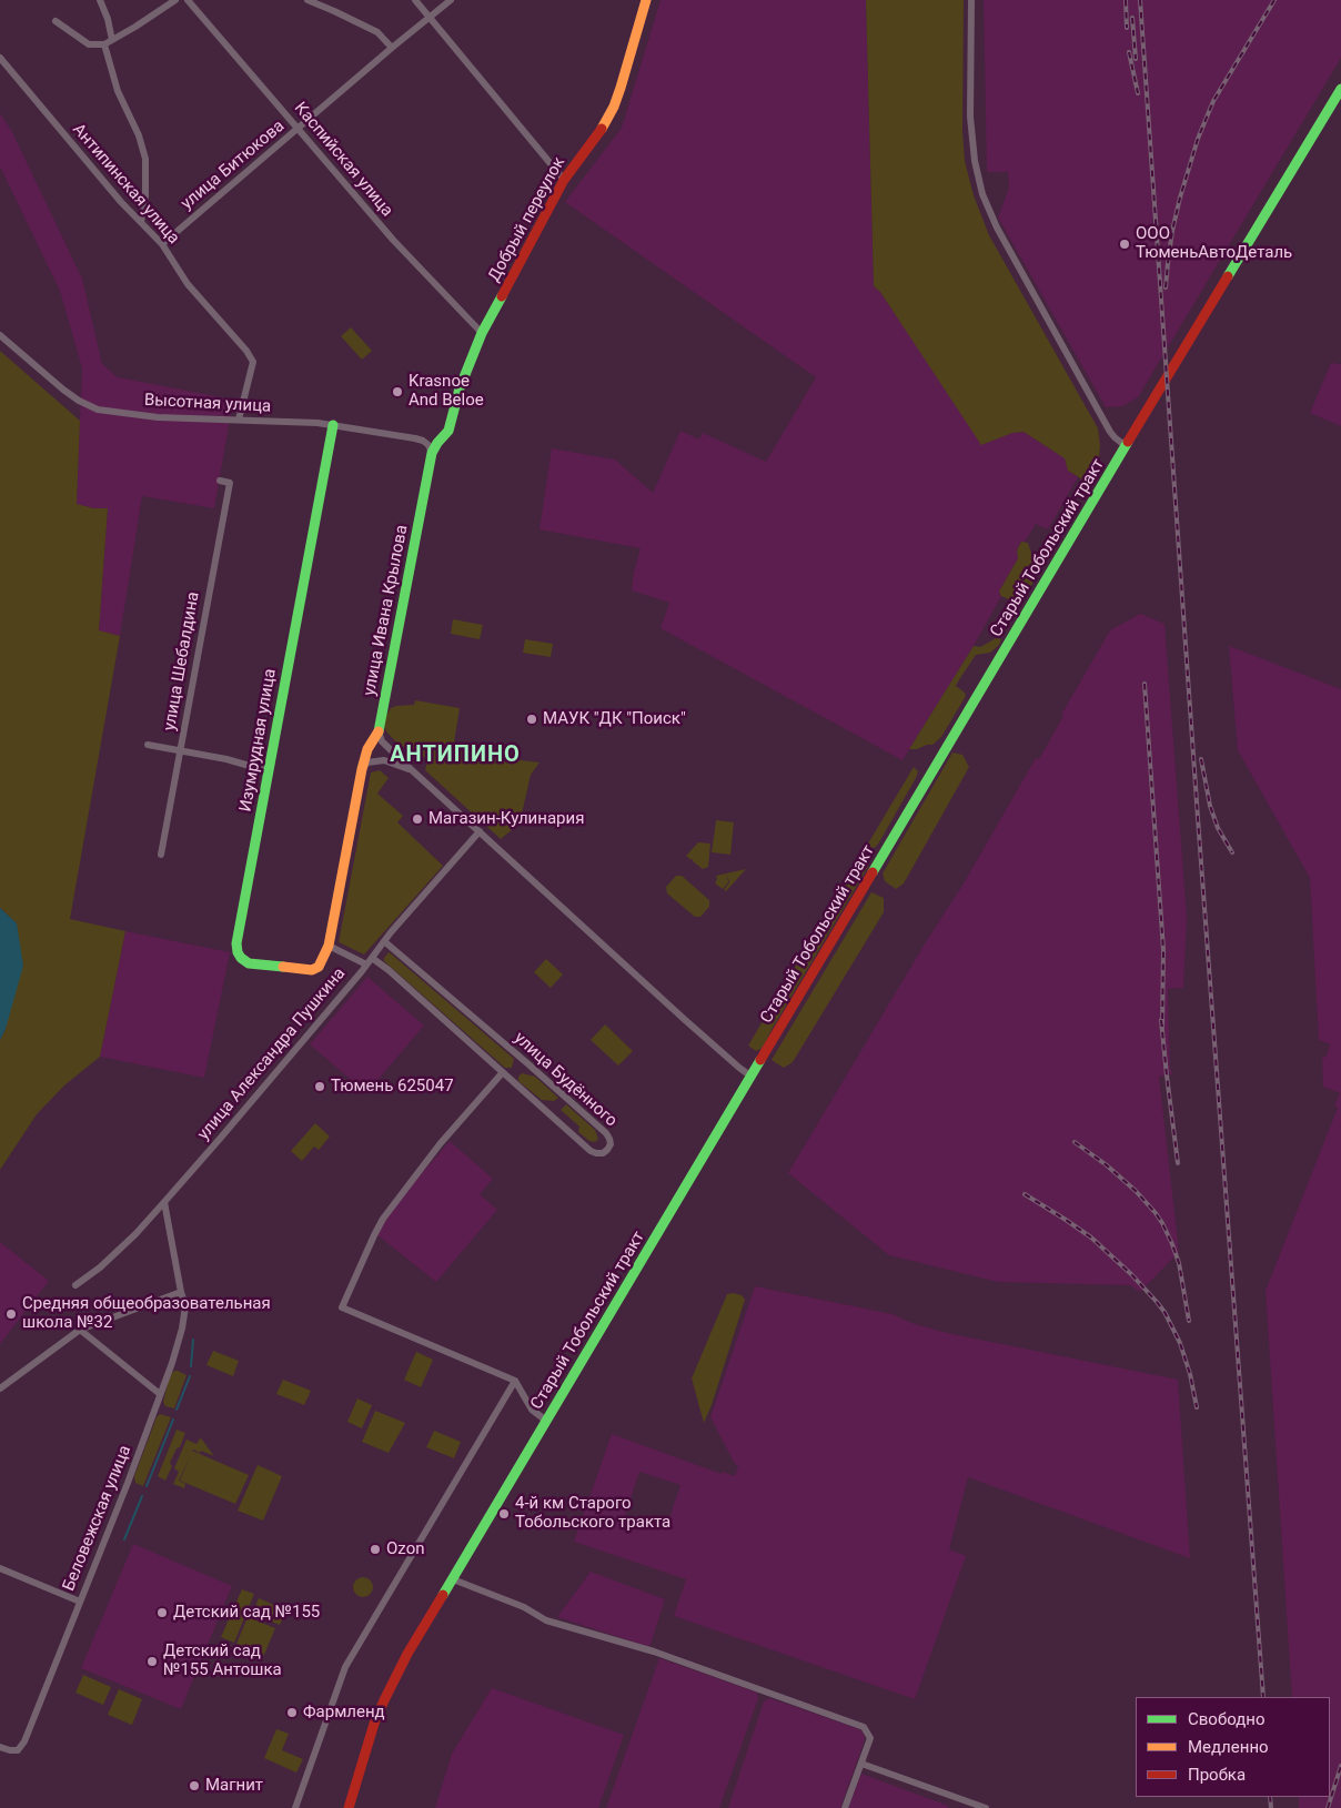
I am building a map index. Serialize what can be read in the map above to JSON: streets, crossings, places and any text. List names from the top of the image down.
{
  "streets": {
    "street": [
      "Каспийская улица",
      "улица Битюкова",
      "Антипинская улица",
      "Добрый переулок",
      "Высотная улица",
      "Старый Тобольский тракт",
      "улица Ивана Крылова",
      "улица Шебалдина",
      "Изумрудная улица",
      "улица Александра Пушкина",
      "улица Будённого",
      "Беловежская улица"
    ]
  },
  "crossings": [
    ["Каспийская улица", "улица Битюкова"],
    ["Каспийская улица", "Добрый переулок"],
    ["улица Битюкова", "Антипинская улица"],
    ["Антипинская улица", "Высотная улица"],
    ["Добрый переулок", "Высотная улица"],
    ["Добрый переулок", "улица Ивана Крылова"],
    ["Высотная улица", "улица Ивана Крылова"],
    ["Высотная улица", "Изумрудная улица"],
    ["улица Ивана Крылова", "Изумрудная улица"],
    ["улица Ивана Крылова", "улица Будённого"],
    ["Изумрудная улица", "улица Будённого"],
    ["улица Александра Пушкина", "улица Будённого"],
    ["улица Александра Пушкина", "Беловежская улица"]
  ],
  "districts": ["АНТИПИНО"],
  "places": [
    "ООО ТюменьАвтоДеталь",
    "Krasnoe And Beloe",
    "МАУК \"ДК \"Поиск\"",
    "Магазин-Кулинария",
    "Тюмень 625047",
    "Средняя общеобразовательная школа №32",
    "4-й км Старого Тобольского тракта",
    "Ozon",
    "Детский сад №155",
    "Детский сад №155 Антошка",
    "Фармленд",
    "Магнит"
  ],
  "legend": ["Свободно", "Медленно", "Пробка"]
}
